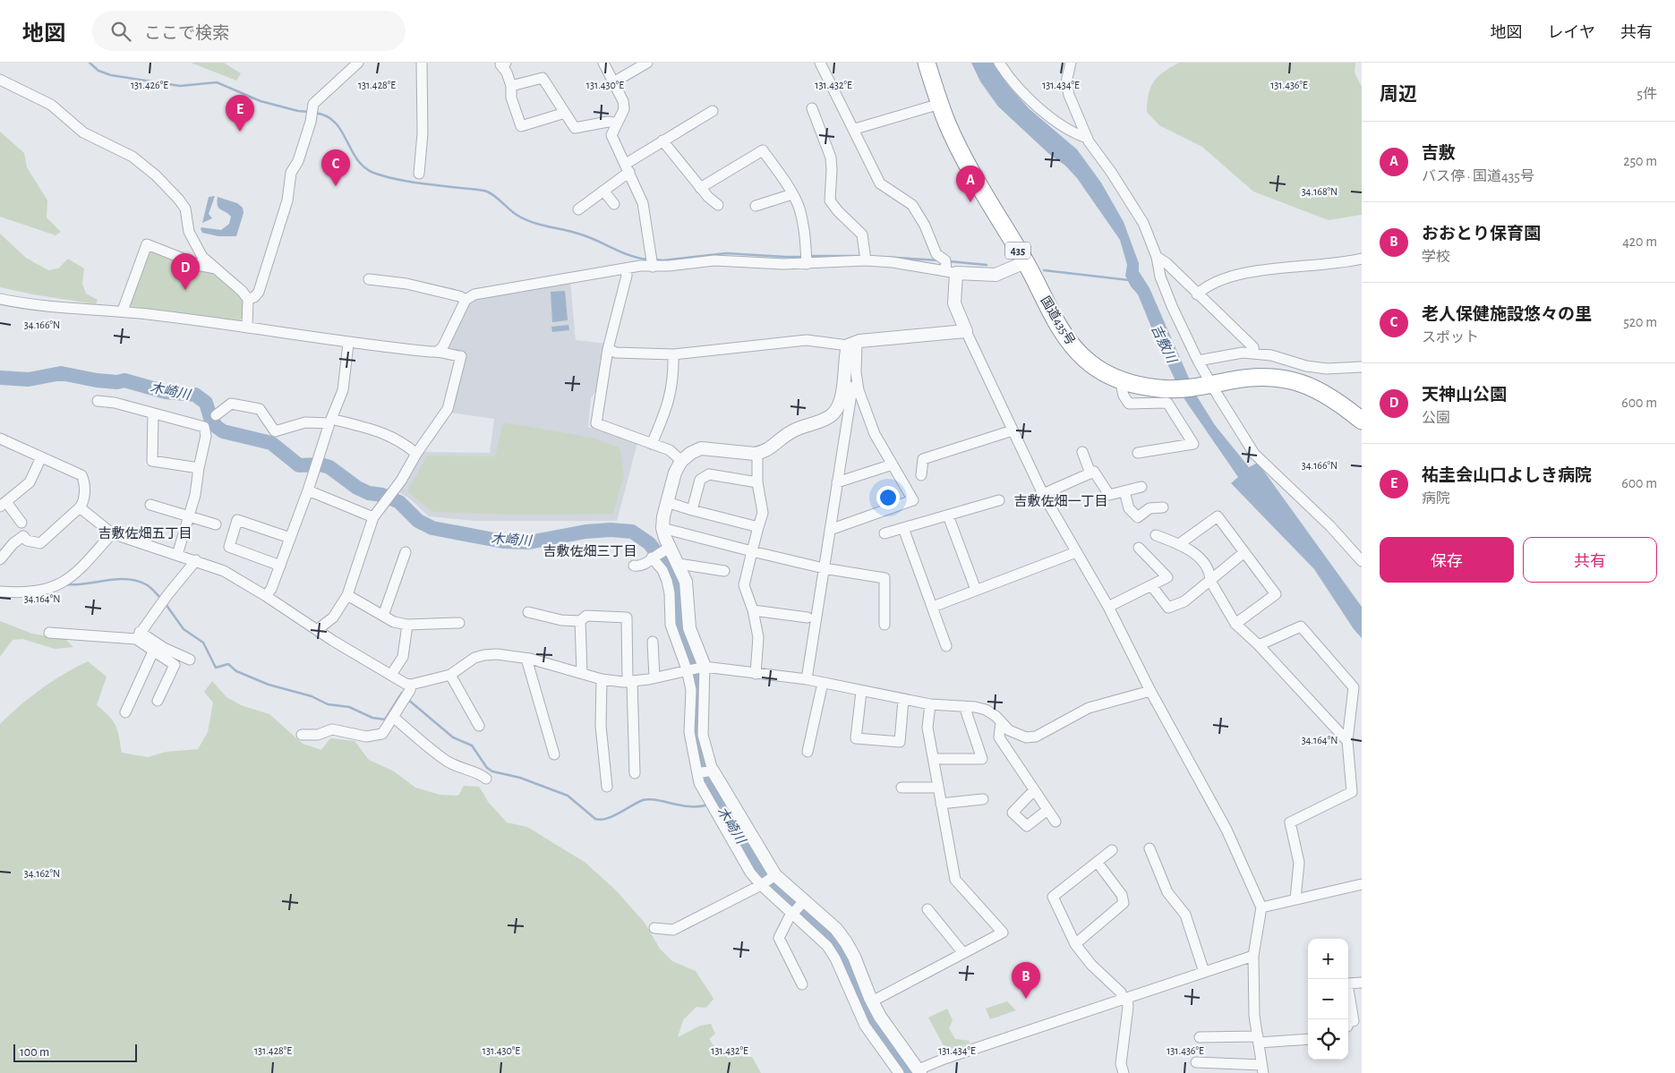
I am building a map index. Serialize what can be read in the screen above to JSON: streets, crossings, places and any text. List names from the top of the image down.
{
  "streets": {
    "highway": ["435", "国道435号"]
  },
  "districts": ["吉敷佐畑一丁目", "吉敷佐畑五丁目", "吉敷佐畑三丁目"],
  "water": ["吉敷川", "木崎川"],
  "scale_bar": "100 m",
  "page": {
    "header": "地図",
    "search": "ここで検索",
    "nav": ["地図", "レイヤ", "共有"],
    "heading": ["周辺", "5件"],
    "pins": [
      "E",
      "C",
      "A",
      "D",
      "B"
    ],
    "list": [
      {
        "mark": "A",
        "name": "吉敷",
        "note": "バス停 · 国道435号",
        "value": "250 m"
      },
      {
        "mark": "B",
        "name": "おおとり保育園",
        "note": "学校",
        "value": "420 m"
      },
      {
        "mark": "C",
        "name": "老人保健施設悠々の里",
        "note": "スポット",
        "value": "520 m"
      },
      {
        "mark": "D",
        "name": "天神山公園",
        "note": "公園",
        "value": "600 m"
      },
      {
        "mark": "E",
        "name": "祐圭会山口よしき病院",
        "note": "病院",
        "value": "600 m"
      }
    ],
    "buttons": ["保存", "共有"],
    "map_buttons": ["+", "−"],
    "scale": "100 m"
  },
  "coordinates": [
    "131.426°E",
    "131.428°E",
    "131.430°E",
    "131.432°E",
    "131.434°E",
    "131.436°E",
    "34.168°N",
    "34.166°N",
    "34.164°N",
    "34.162°N"
  ]
}
